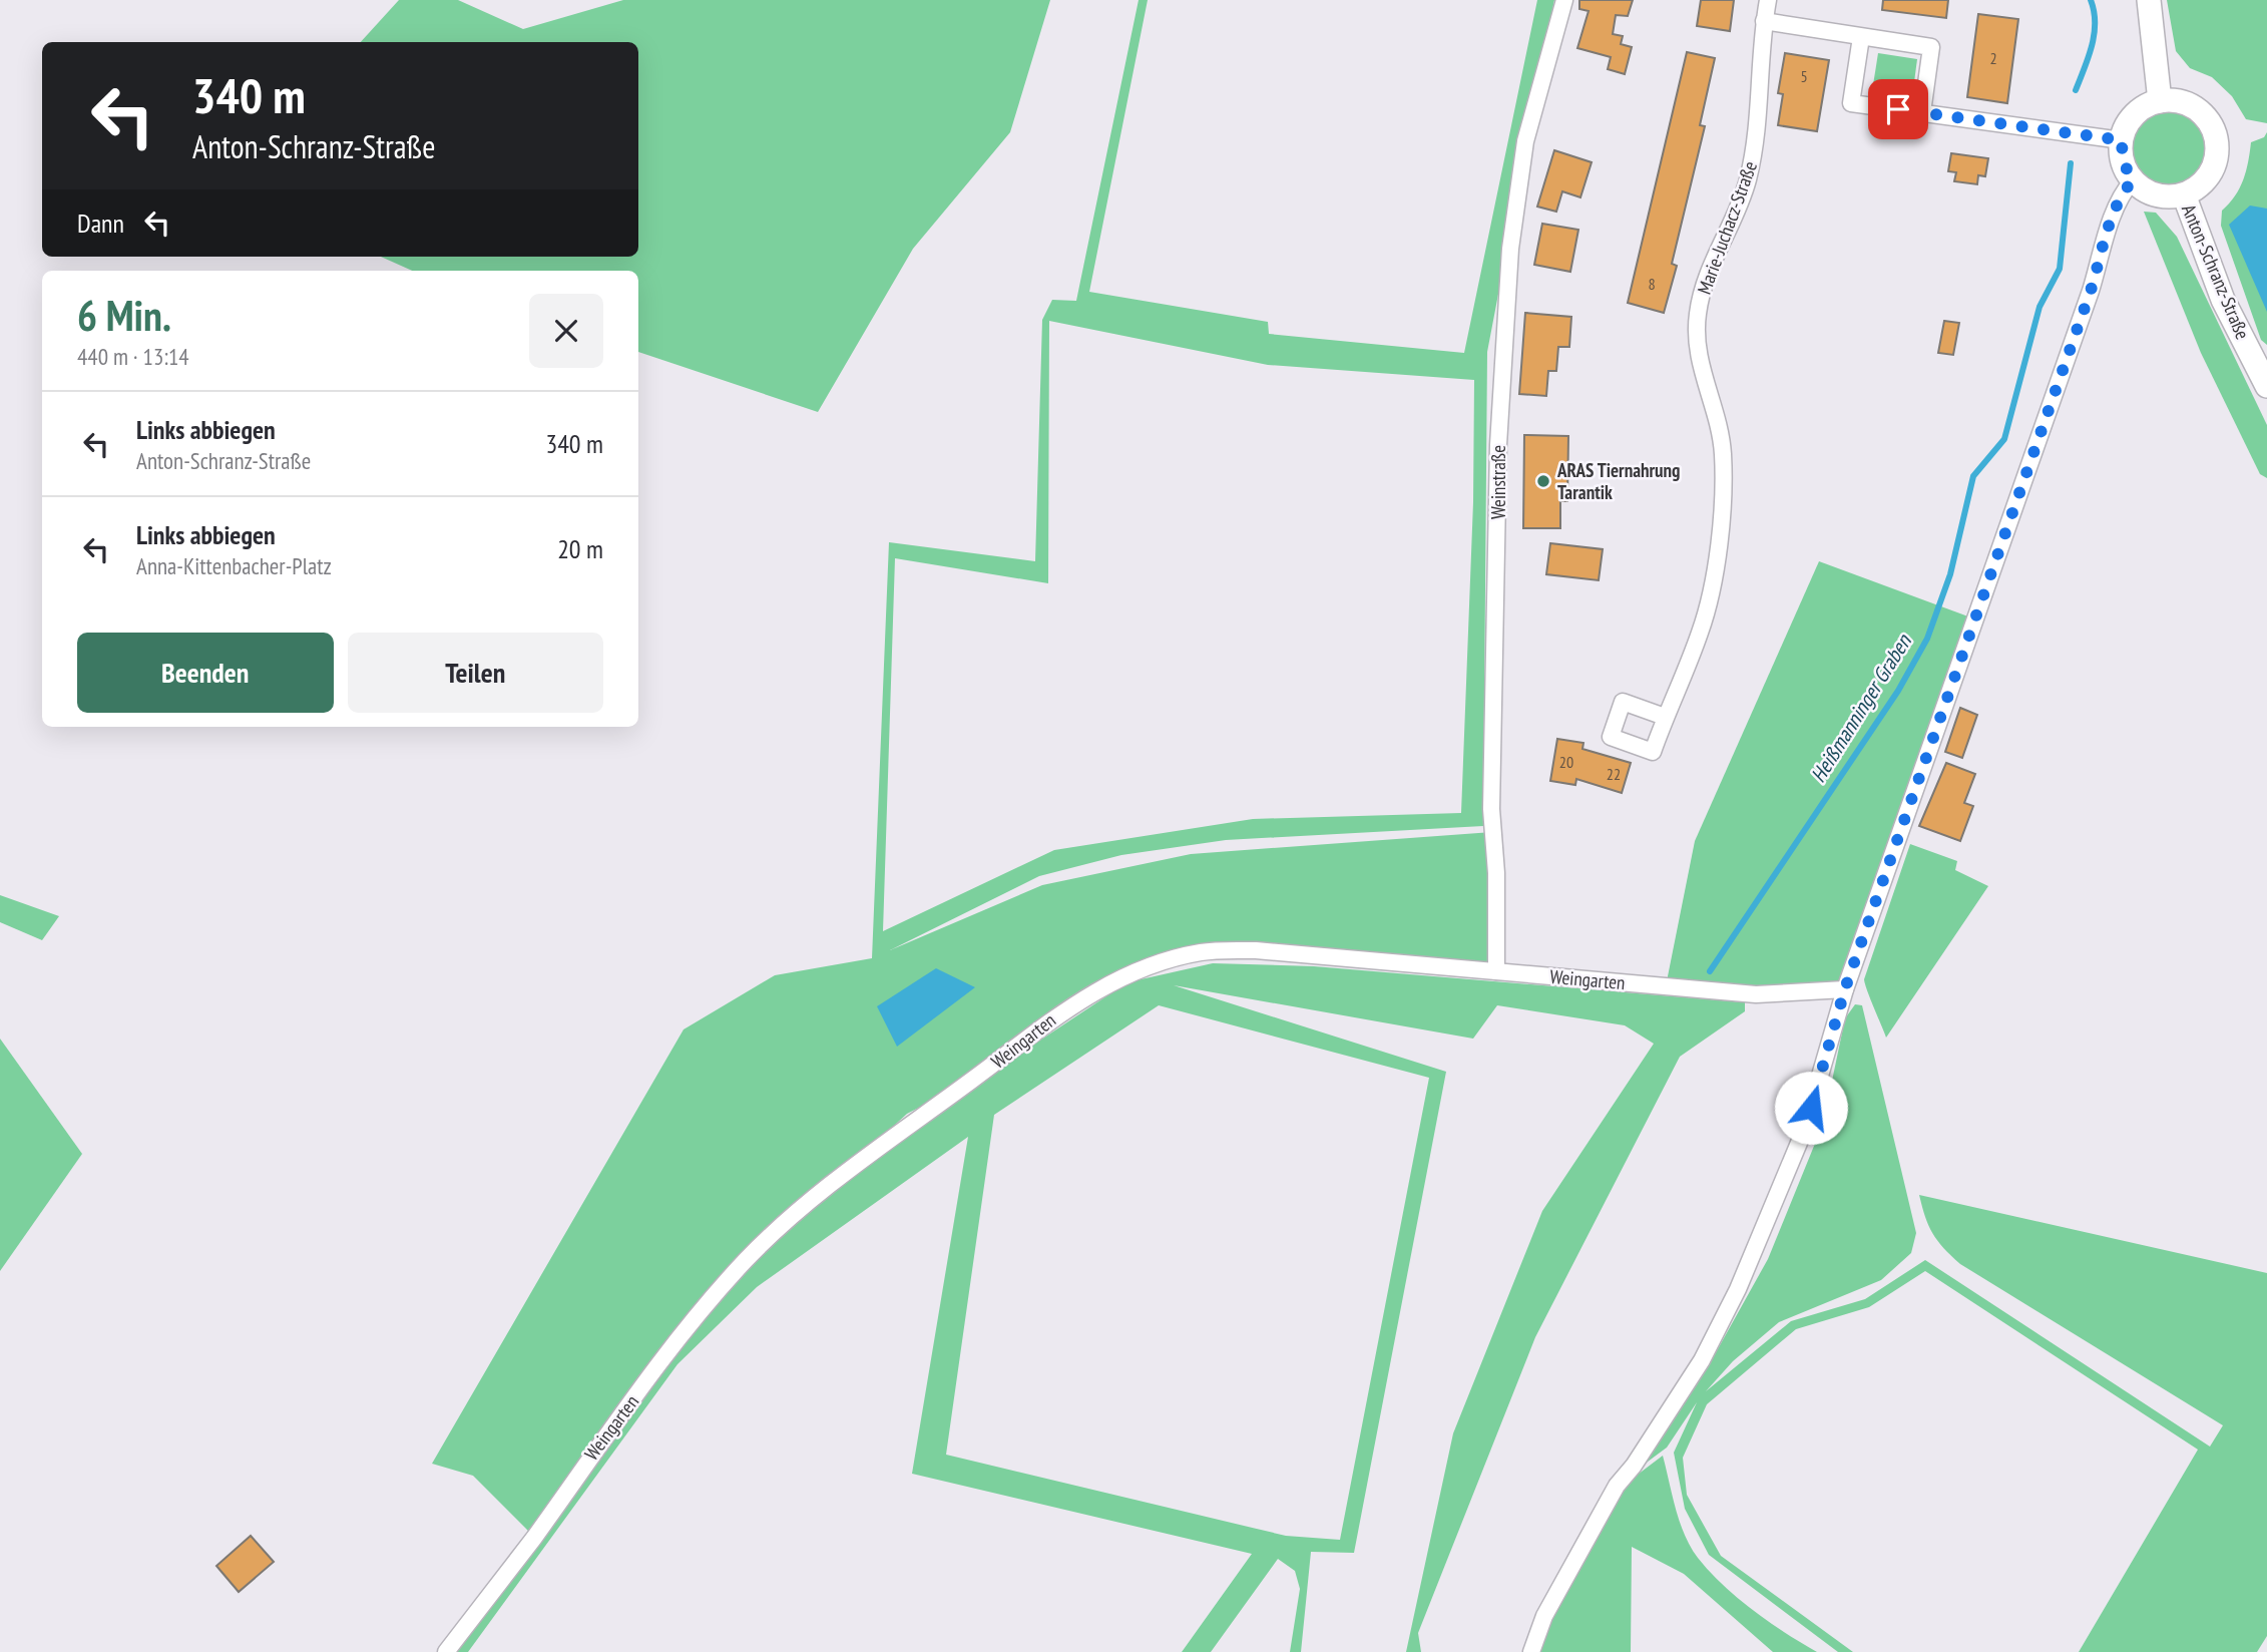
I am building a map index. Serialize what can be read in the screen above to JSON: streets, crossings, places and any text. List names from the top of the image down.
{
  "streets": {
    "main road": ["Anton-Schranz-Straße"],
    "street": ["Marie-Juchacz-Straße", "Weinstraße", "Weingarten"]
  },
  "crossings": [
    ["Weinstraße", "Weingarten"]
  ],
  "water": ["Heißmanninger Graben"],
  "places": ["ARAS Tiernahrung Tarantik"],
  "house_numbers": [
    "2",
    "5",
    "8",
    "20",
    "22"
  ],
  "page": {
    "turn": ["340 m", "Anton-Schranz-Straße"],
    "then": "Dann",
    "heading": ["6 Min.", "440 m · 13:14"],
    "list": [
      {
        "name": "Links abbiegen",
        "note": "Anton-Schranz-Straße",
        "value": "340 m"
      },
      {
        "name": "Links abbiegen",
        "note": "Anna-Kittenbacher-Platz",
        "value": "20 m"
      }
    ],
    "buttons": ["Beenden", "Teilen"]
  }
}
